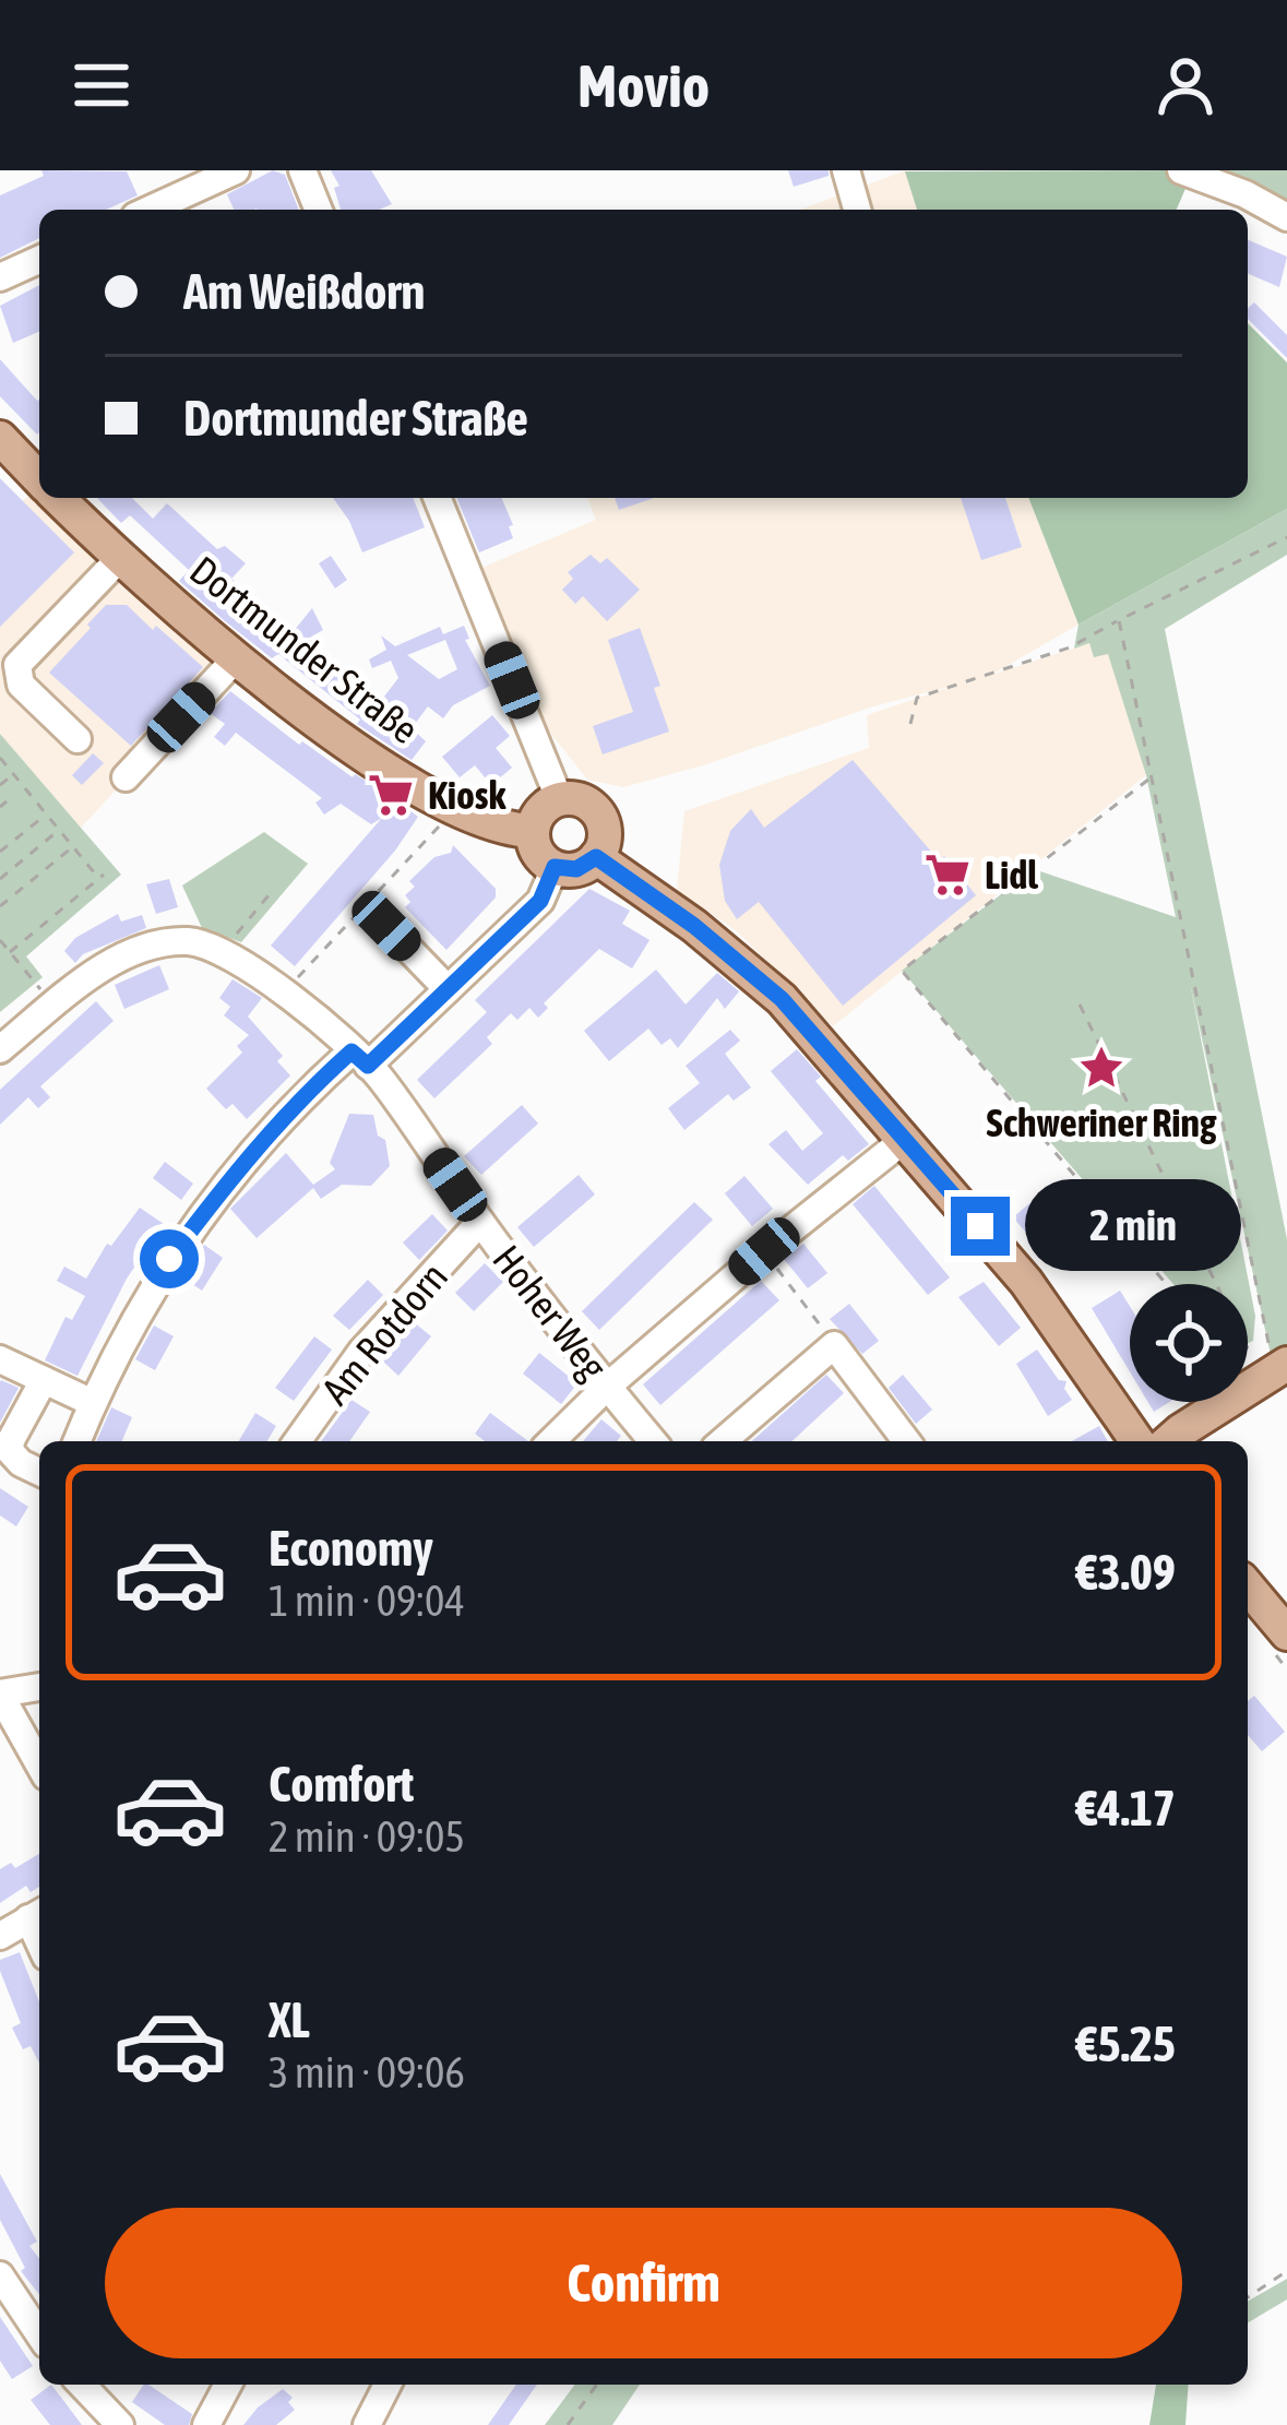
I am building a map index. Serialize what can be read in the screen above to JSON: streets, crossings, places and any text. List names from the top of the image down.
{
  "streets": {
    "main road": ["Dortmunder Straße"],
    "street": ["Hoher Weg", "Am Rotdorn"]
  },
  "crossings": [
    ["Hoher Weg", "Am Rotdorn"]
  ],
  "places": {
    "supermarket": ["Kiosk", "Lidl"],
    "place": ["Schweriner Ring"]
  },
  "page": {
    "header": "Movio",
    "banner": ["Am Weißdorn", "Dortmunder Straße"],
    "bubble": "2 min",
    "list": [
      {
        "name": "Economy",
        "note": "1 min · 09:04",
        "value": "€3.09"
      },
      {
        "name": "Comfort",
        "note": "2 min · 09:05",
        "value": "€4.17"
      },
      {
        "name": "XL",
        "note": "3 min · 09:06",
        "value": "€5.25"
      }
    ],
    "buttons": "Confirm"
  }
}
